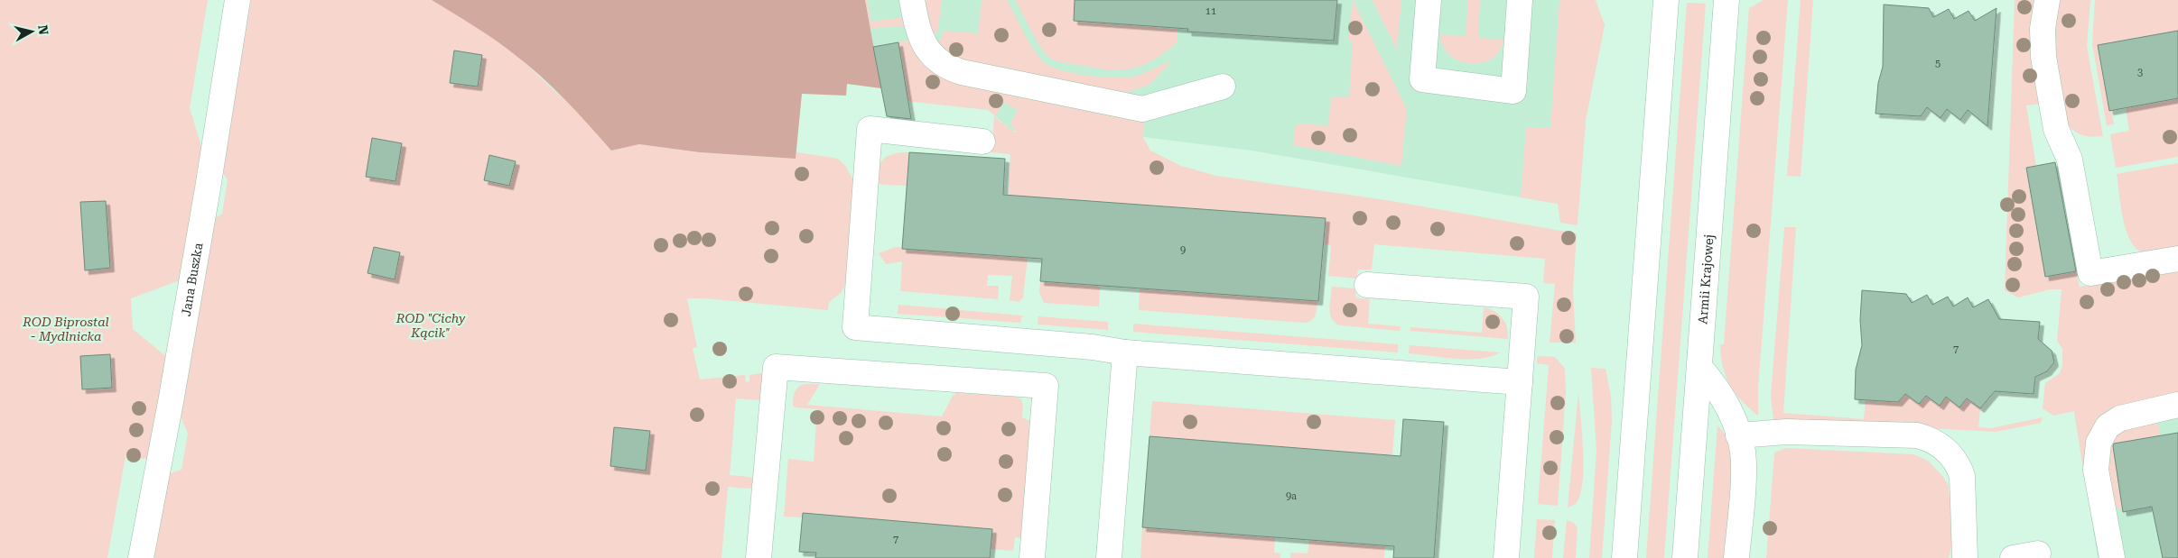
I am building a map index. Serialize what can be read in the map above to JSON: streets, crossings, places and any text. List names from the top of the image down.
{
  "streets": {
    "main road": ["Jana Buszka", "Armii Krajowej"]
  },
  "parks": ["ROD \"Cichy Kącik\"", "ROD Biprostal - Mydlnicka"],
  "house_numbers": [
    "11",
    "5",
    "3",
    "9",
    "7",
    "9a",
    "7"
  ],
  "north": "right"
}
